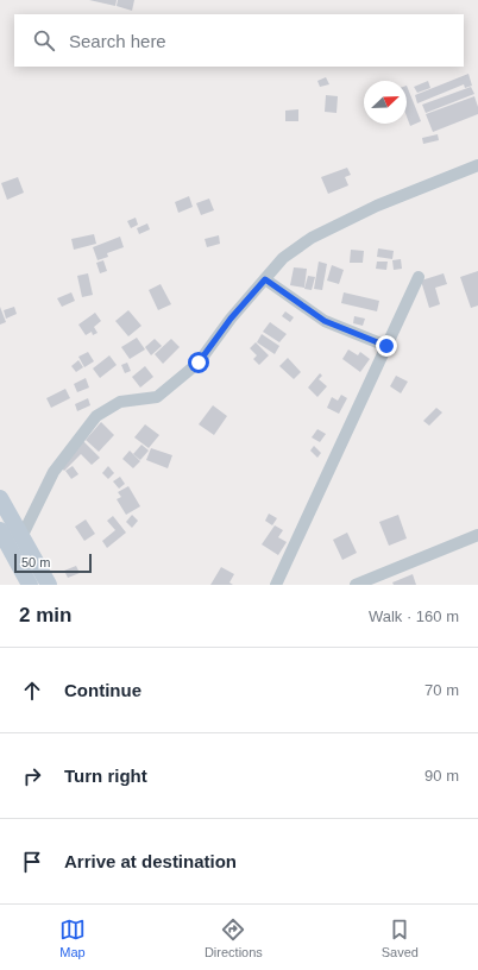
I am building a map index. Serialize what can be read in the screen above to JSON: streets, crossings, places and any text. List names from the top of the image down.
{
  "scale_bar": "50 m",
  "north": "top right",
  "page": {
    "search": "Search here",
    "scale": "50 m",
    "heading": ["2 min", "Walk · 160 m"],
    "list": [
      ["Continue", "70 m"],
      ["Turn right", "90 m"],
      "Arrive at destination"
    ],
    "nav": ["Map", "Directions", "Saved"]
  }
}
